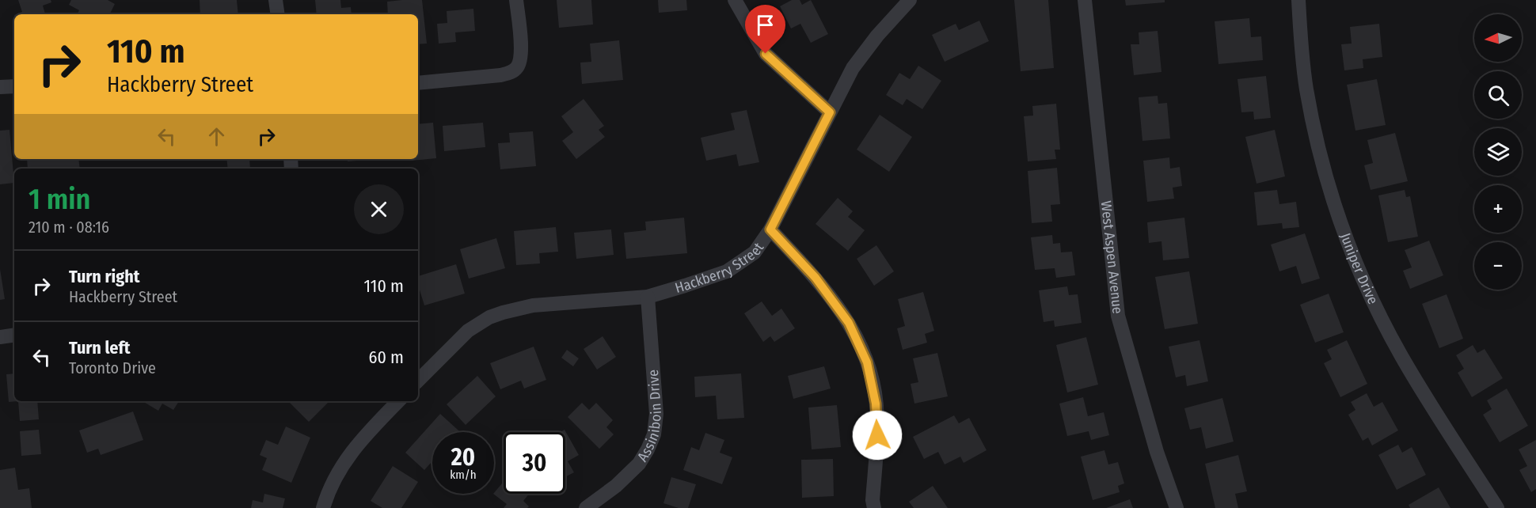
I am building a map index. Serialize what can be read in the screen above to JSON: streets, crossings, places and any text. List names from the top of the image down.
{
  "streets": {
    "street": [
      "West Aspen Avenue",
      "Hackberry Street",
      "Juniper Drive",
      "Assiniboin Drive"
    ]
  },
  "crossings": [
    ["Hackberry Street", "Assiniboin Drive"]
  ],
  "north": "left",
  "page": {
    "map_buttons": ["+", "−"],
    "turn": ["110 m", "Hackberry Street"],
    "heading": ["1 min", "210 m · 08:16"],
    "list": [
      {
        "name": "Turn right",
        "note": "Hackberry Street",
        "value": "110 m"
      },
      {
        "name": "Turn left",
        "note": "Toronto Drive",
        "value": "60 m"
      }
    ],
    "speed": "20 km/h",
    "limit": "30"
  }
}
